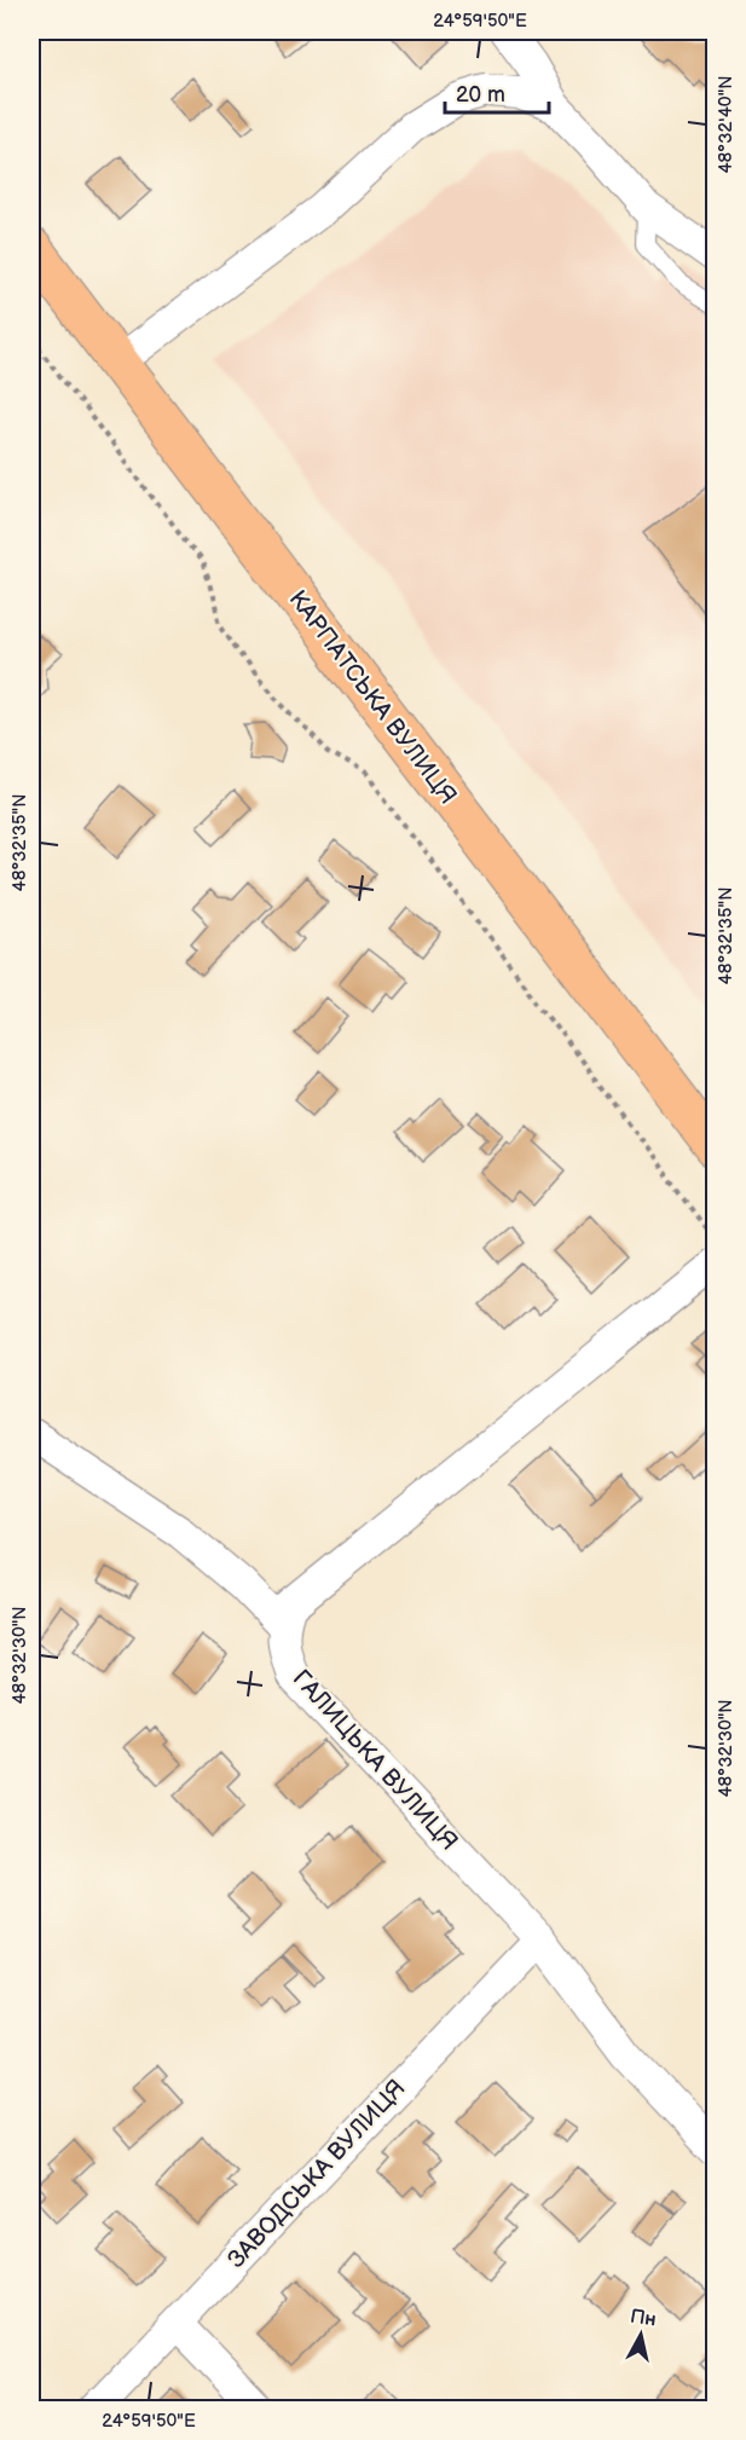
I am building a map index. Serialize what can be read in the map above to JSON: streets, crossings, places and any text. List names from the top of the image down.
{
  "streets": {
    "main road": ["КАРПАТСЬКА ВУЛИЦЯ"],
    "street": ["ГАЛИЦЬКА ВУЛИЦЯ", "ЗАВОДСЬКА ВУЛИЦЯ"]
  },
  "crossings": [
    ["ГАЛИЦЬКА ВУЛИЦЯ", "ЗАВОДСЬКА ВУЛИЦЯ"]
  ],
  "scale_bar": "20 m",
  "north": "top",
  "coordinates": [
    "24°59'50\"E",
    "48°32'40\"N",
    "48°32'35\"N",
    "48°32'30\"N"
  ]
}
